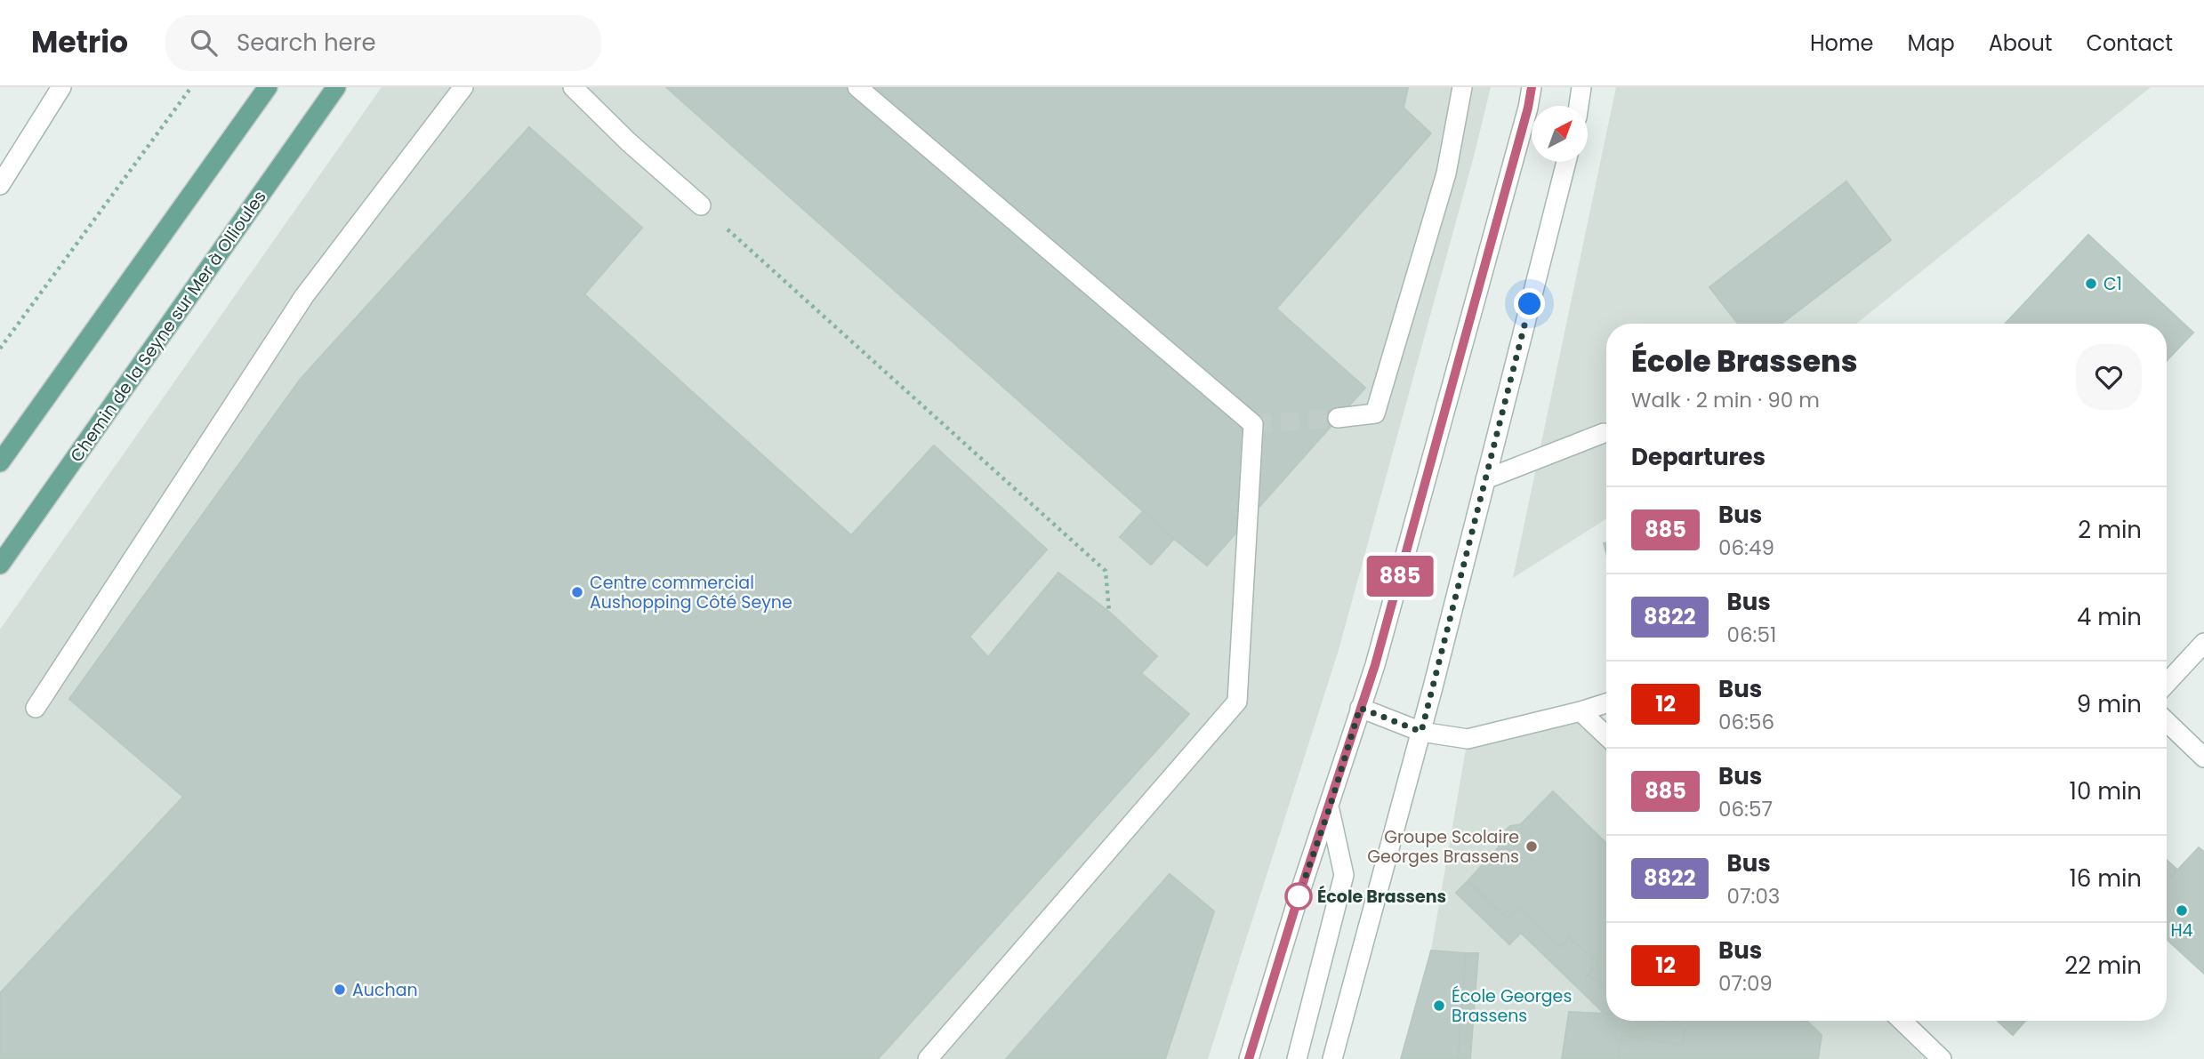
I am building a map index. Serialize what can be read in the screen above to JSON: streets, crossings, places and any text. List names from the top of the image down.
{
  "streets": {
    "main road": ["Chemin de la Seyne sur Mer à Ollioules"]
  },
  "places": [
    "C1",
    "Centre commercial Aushopping Côté Seyne",
    "Groupe Scolaire Georges Brassens",
    "École Brassens",
    "H4",
    "Auchan",
    "École Georges Brassens"
  ],
  "lines": ["bus line 885"],
  "north": "top right",
  "page": {
    "header": "Metrio",
    "search": "Search here",
    "nav": [
      "Home",
      "Map",
      "About",
      "Contact"
    ],
    "on_map": "885",
    "heading": [
      ["École Brassens", "Walk · 2 min · 90 m"],
      "Departures"
    ],
    "list": [
      {
        "mark": "885",
        "name": "Bus",
        "note": "06:49",
        "value": "2 min"
      },
      {
        "mark": "8822",
        "name": "Bus",
        "note": "06:51",
        "value": "4 min"
      },
      {
        "mark": "12",
        "name": "Bus",
        "note": "06:56",
        "value": "9 min"
      },
      {
        "mark": "885",
        "name": "Bus",
        "note": "06:57",
        "value": "10 min"
      },
      {
        "mark": "8822",
        "name": "Bus",
        "note": "07:03",
        "value": "16 min"
      },
      {
        "mark": "12",
        "name": "Bus",
        "note": "07:09",
        "value": "22 min"
      }
    ]
  }
}
